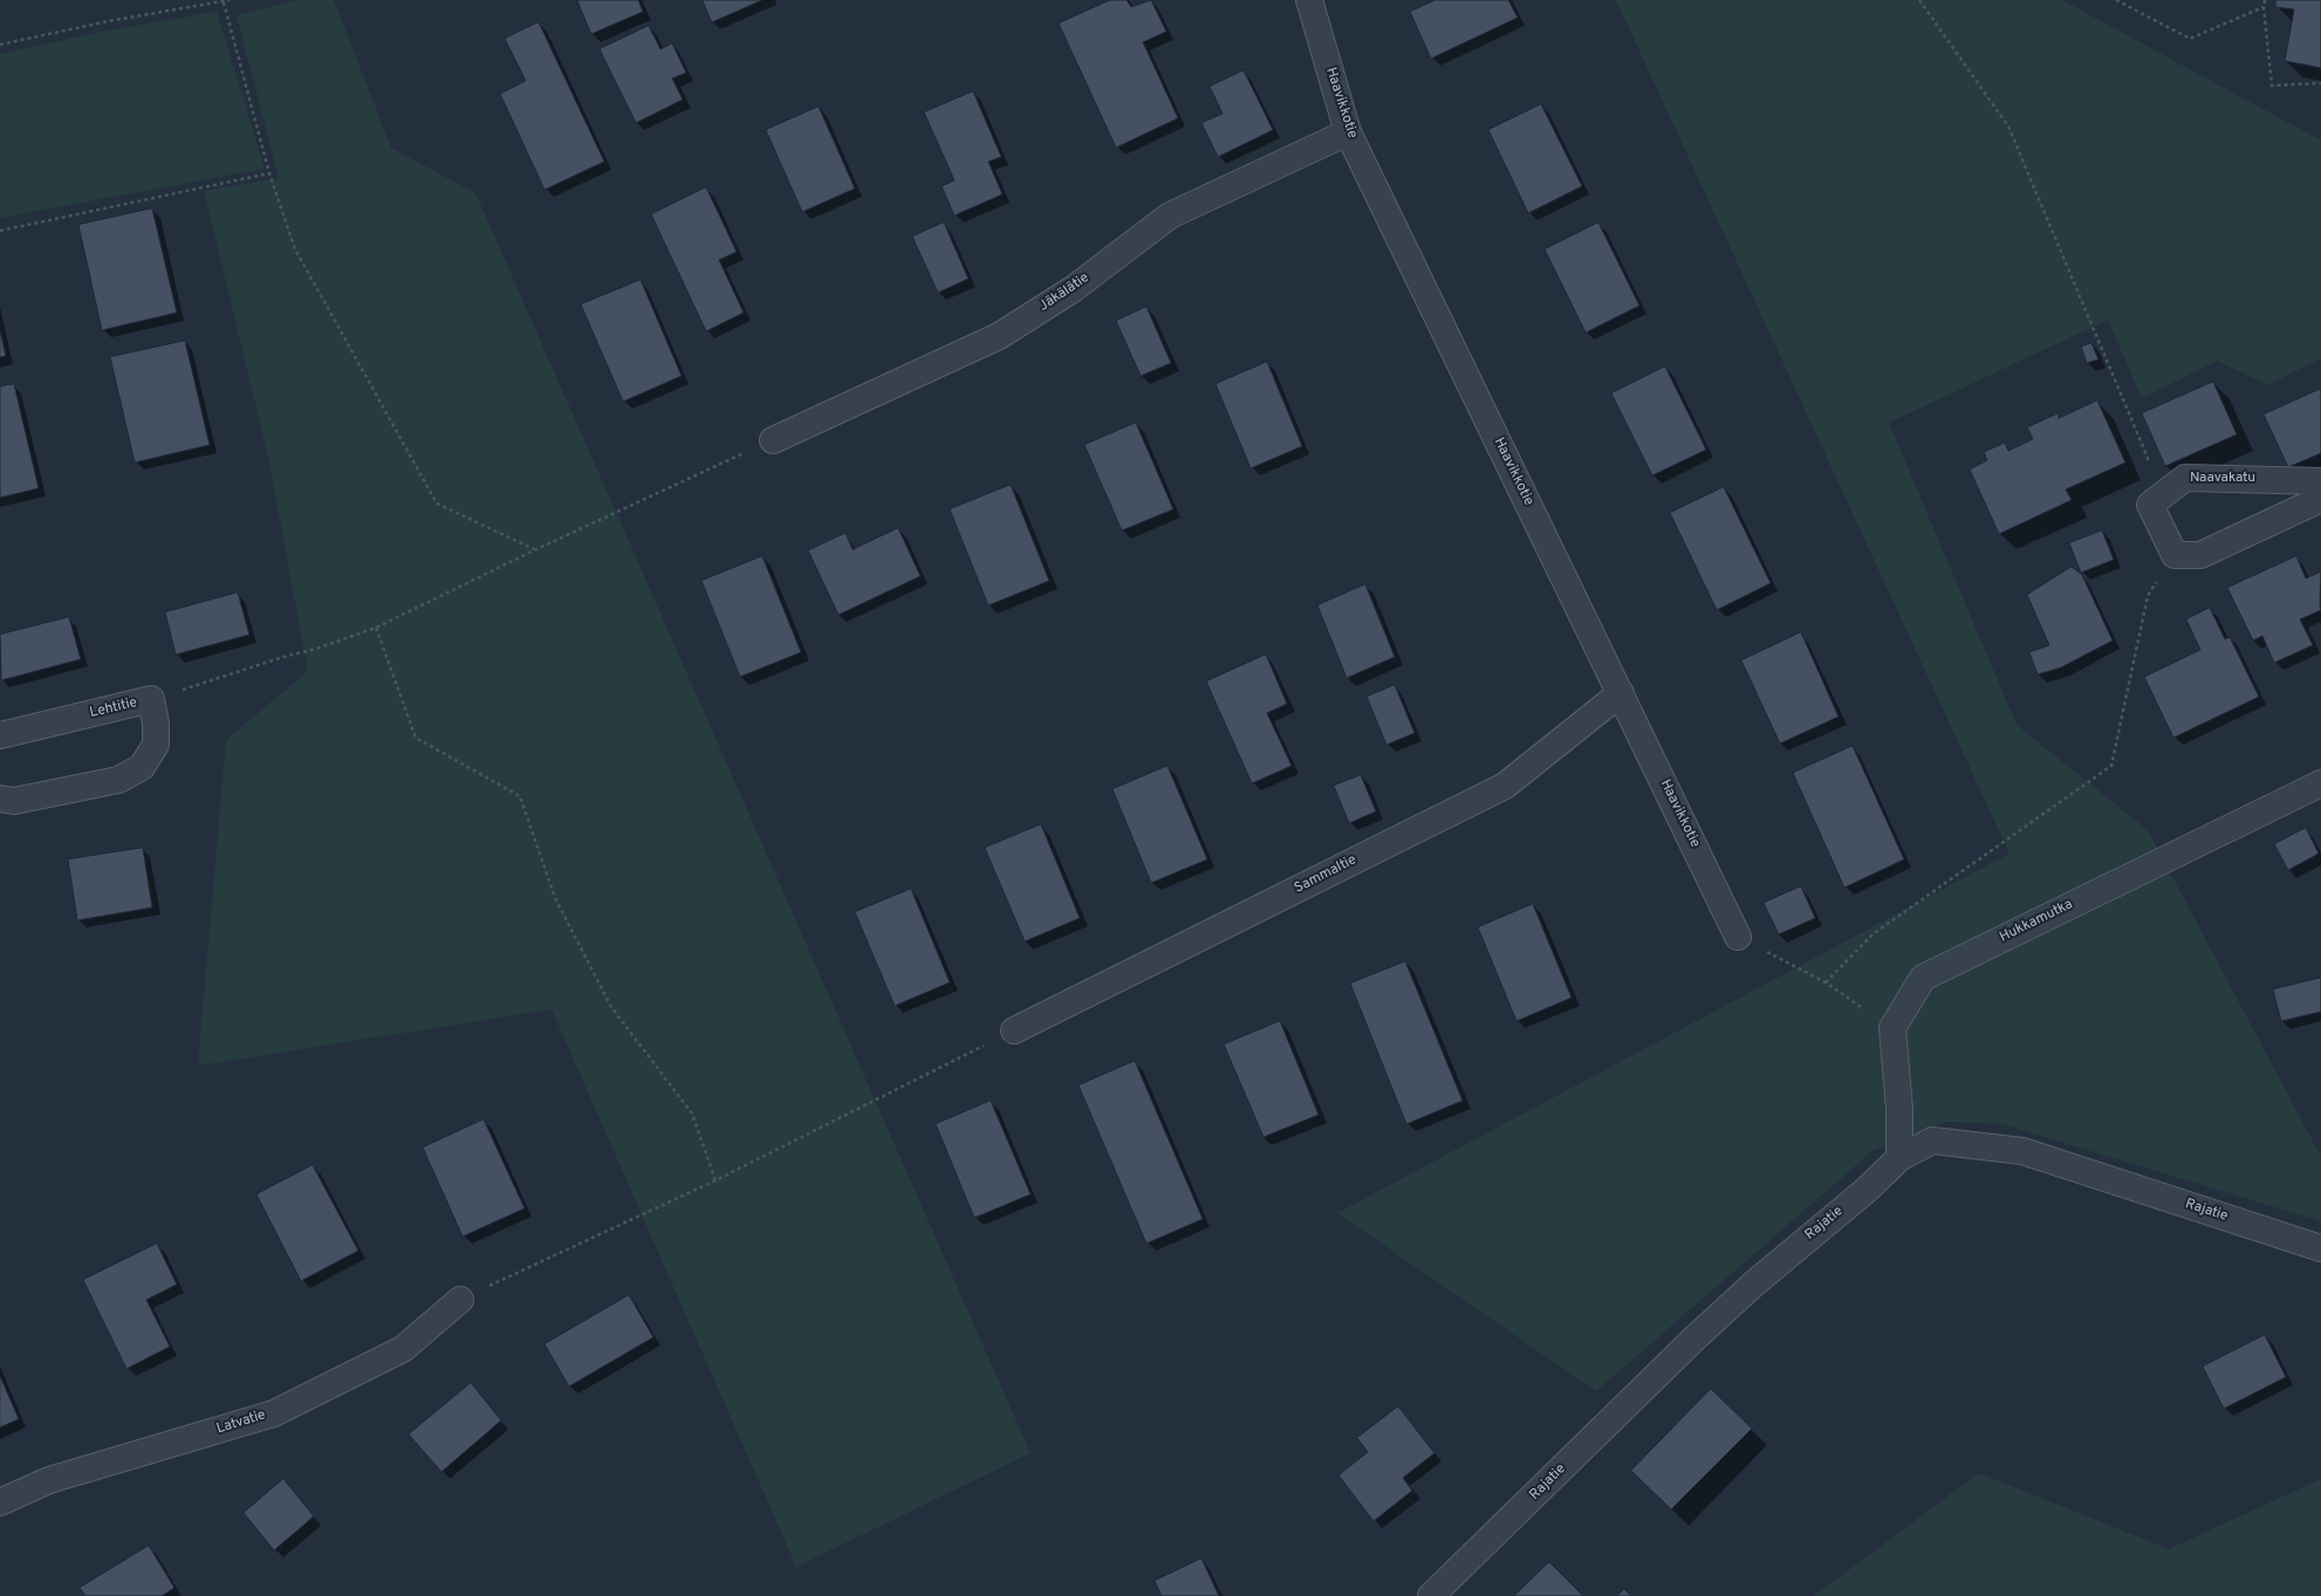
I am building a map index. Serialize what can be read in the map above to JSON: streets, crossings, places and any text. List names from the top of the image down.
{
  "streets": {
    "street": [
      "Haavikkotie",
      "Jäkälätie",
      "Naavakatu",
      "Lehtitie",
      "Sammaltie",
      "Hukkamutka",
      "Rajatie",
      "Latvatie"
    ]
  },
  "crossings": [
    ["Haavikkotie", "Jäkälätie"],
    ["Haavikkotie", "Sammaltie"]
  ]
}
